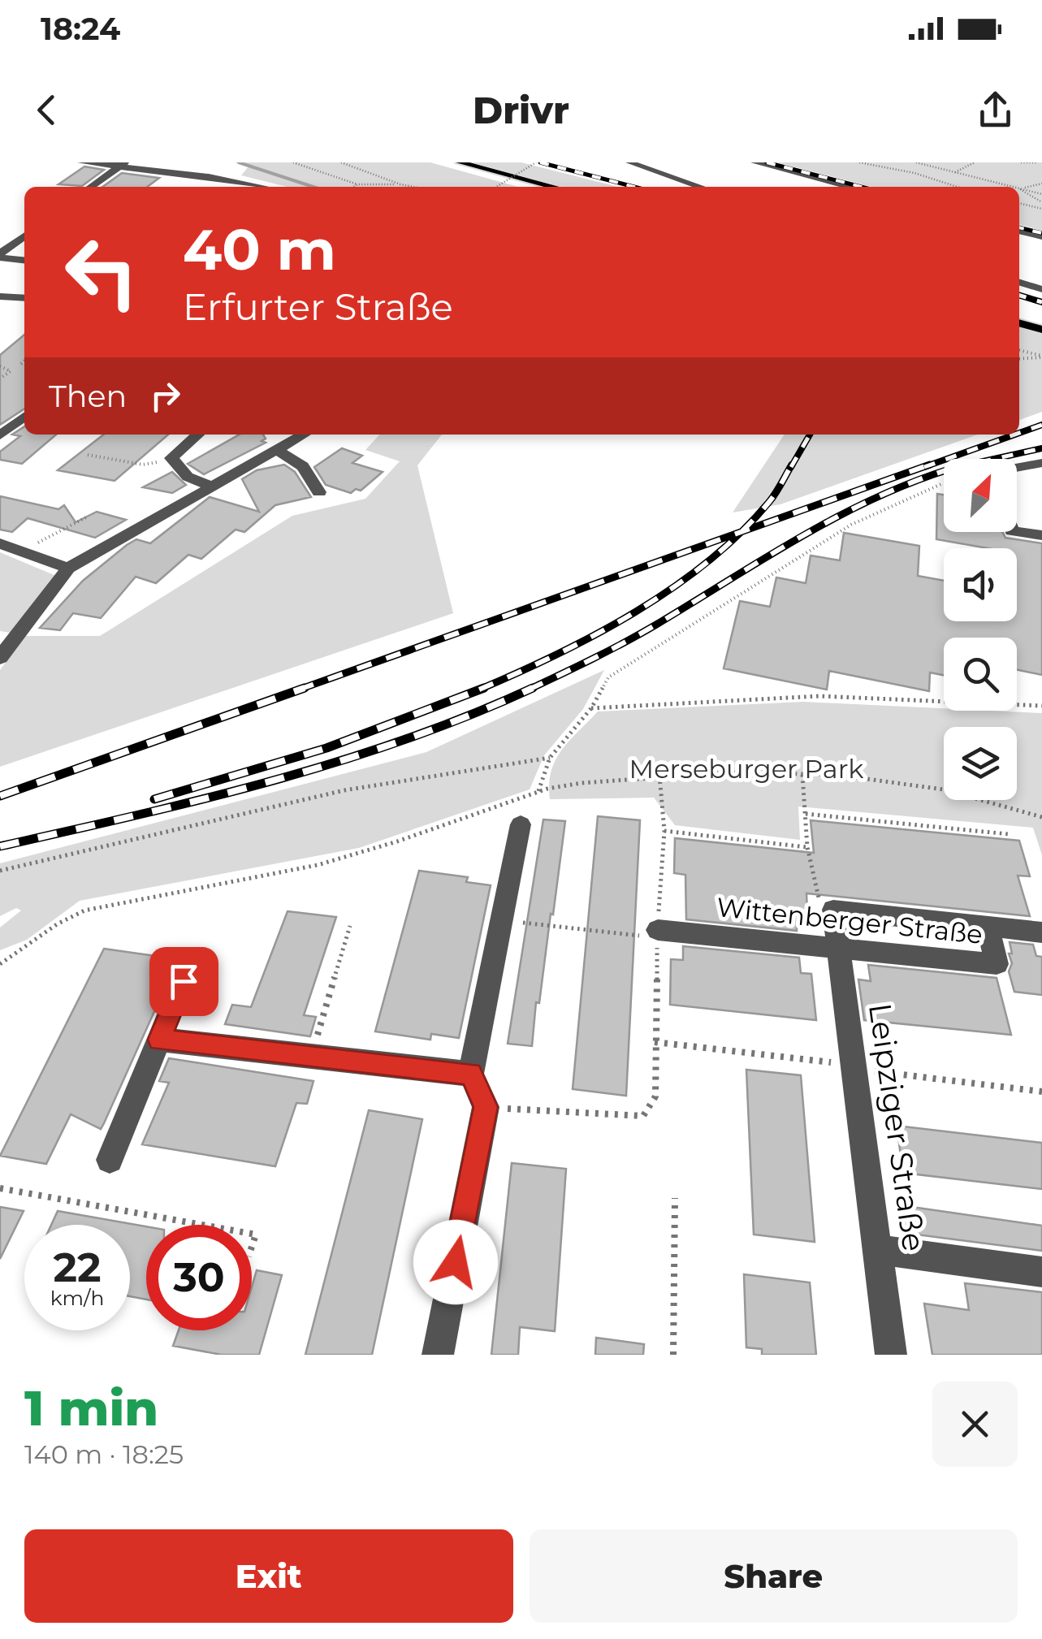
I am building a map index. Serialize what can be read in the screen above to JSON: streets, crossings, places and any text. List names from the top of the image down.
{
  "streets": {
    "street": ["Wittenberger Straße", "Leipziger Straße"]
  },
  "crossings": [
    ["Wittenberger Straße", "Leipziger Straße"]
  ],
  "parks": ["Merseburger Park"],
  "north": "top right",
  "page": {
    "status": "18:24",
    "header": "Drivr",
    "turn": ["40 m", "Erfurter Straße"],
    "then": "Then",
    "speed": "22 km/h",
    "limit": "30",
    "heading": ["1 min", "140 m · 18:25"],
    "buttons": ["Exit", "Share"]
  }
}
